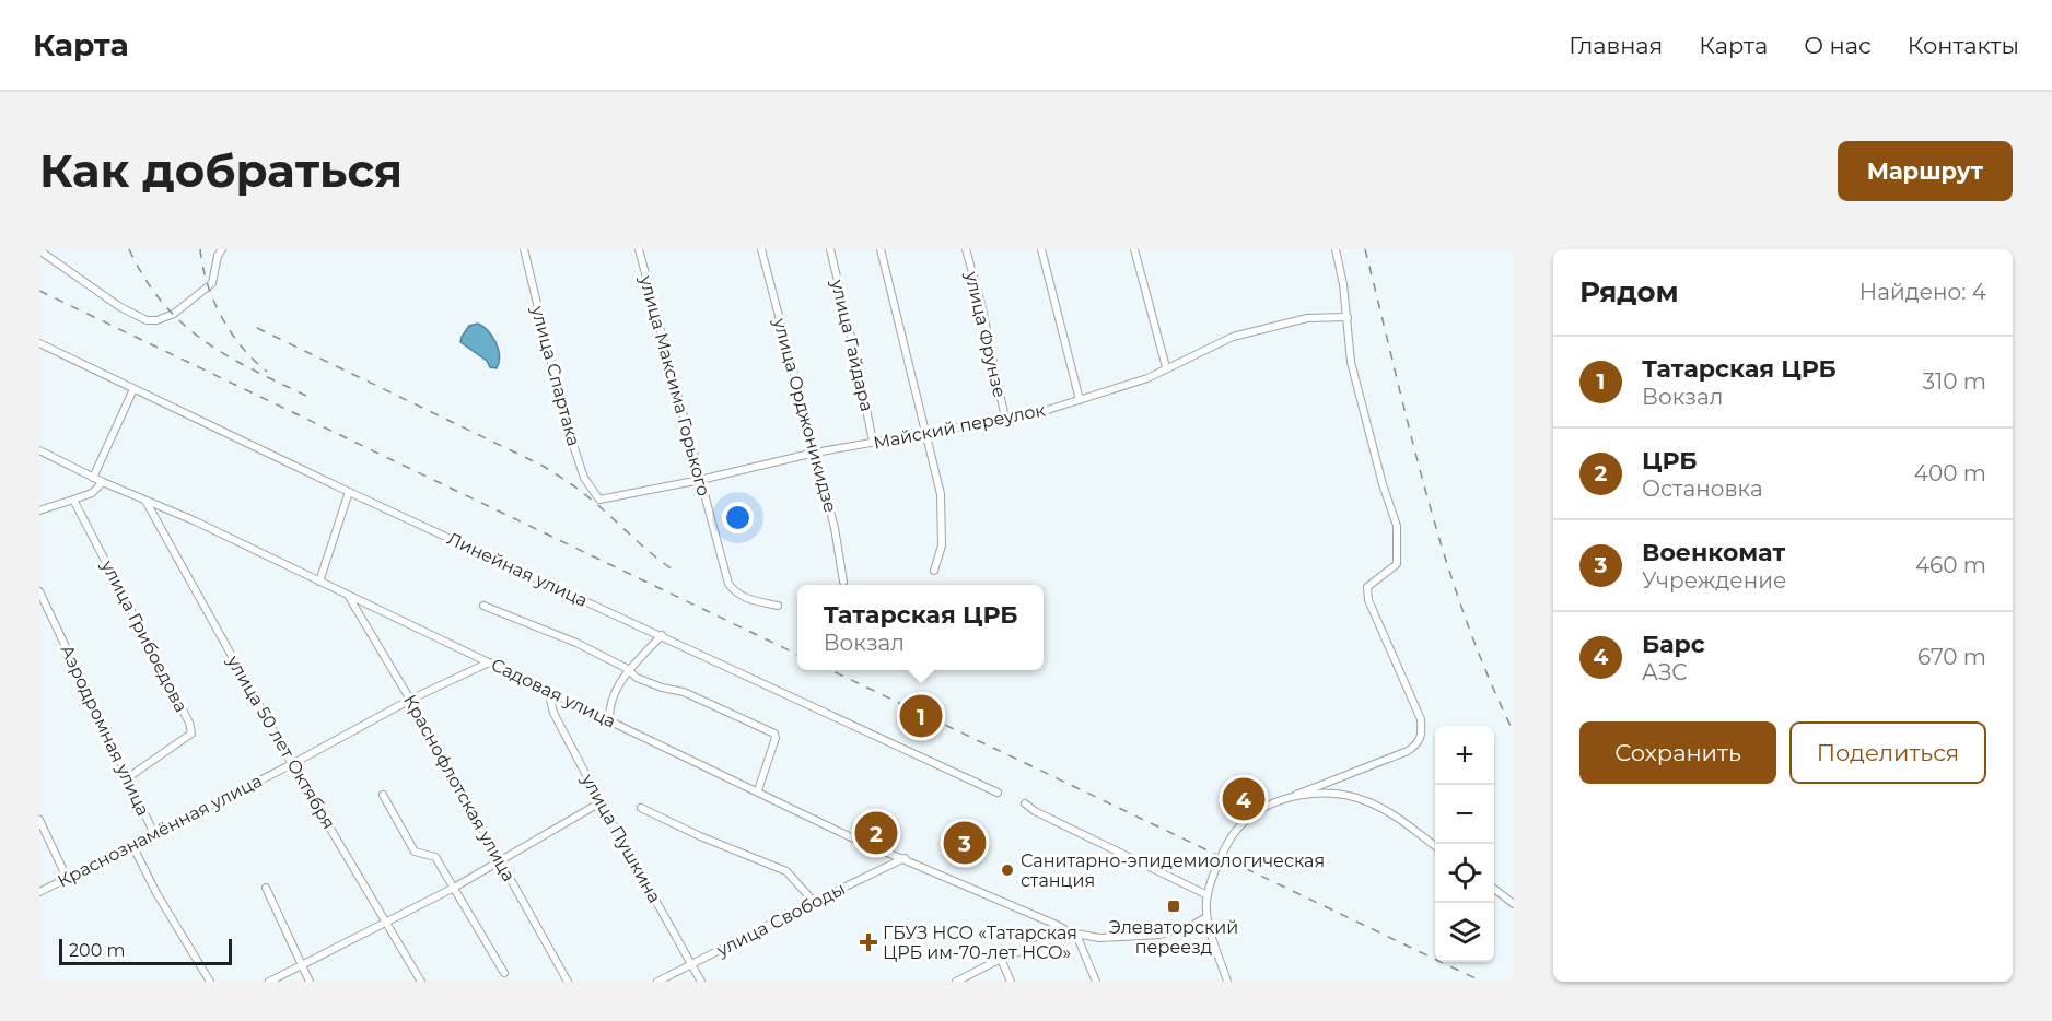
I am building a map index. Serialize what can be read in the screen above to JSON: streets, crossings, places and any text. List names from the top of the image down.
{
  "streets": {
    "street": [
      "улица Фрунзе",
      "улица Гайдара",
      "улица Спартака",
      "улица Максима Горького",
      "улица Орджоникидзе",
      "Майский переулок",
      "Линейная улица",
      "улица Грибоедова",
      "Садовая улица",
      "Аэродромная улица",
      "улица 50 лет Октября",
      "Краснофлотская улица",
      "Краснознамённая улица",
      "улица Пушкина",
      "улица Свободы"
    ]
  },
  "crossings": [
    ["улица Фрунзе", "Майский переулок"],
    ["улица Гайдара", "Майский переулок"],
    ["улица Спартака", "Майский переулок"],
    ["улица Максима Горького", "Майский переулок"],
    ["улица Орджоникидзе", "Майский переулок"],
    ["улица Грибоедова", "Аэродромная улица"],
    ["Садовая улица", "улица 50 лет Октября"],
    ["Садовая улица", "Краснофлотская улица"],
    ["Садовая улица", "Краснознамённая улица"],
    ["Садовая улица", "улица Пушкина"],
    ["Садовая улица", "улица Свободы"],
    ["Аэродромная улица", "Краснознамённая улица"],
    ["улица 50 лет Октября", "Краснознамённая улица"],
    ["Краснофлотская улица", "Краснознамённая улица"],
    ["улица Пушкина", "улица Свободы"]
  ],
  "places": {
    "other": ["Санитарно-эпидемиологическая станция"],
    "transit": ["Элеваторский переезд"],
    "health": ["ГБУЗ НСО «Татарская ЦРБ им-70-лет НСО»"]
  },
  "scale_bar": "200 m",
  "page": {
    "header": "Карта",
    "nav": [
      "Главная",
      "Карта",
      "О нас",
      "Контакты"
    ],
    "buttons": [
      "Маршрут",
      ["Сохранить", "Поделиться"]
    ],
    "title": "Как добраться",
    "heading": ["Рядом", "Найдено: 4"],
    "list": [
      {
        "mark": "1",
        "name": "Татарская ЦРБ",
        "note": "Вокзал",
        "value": "310 m"
      },
      {
        "mark": "2",
        "name": "ЦРБ",
        "note": "Остановка",
        "value": "400 m"
      },
      {
        "mark": "3",
        "name": "Военкомат",
        "note": "Учреждение",
        "value": "460 m"
      },
      {
        "mark": "4",
        "name": "Барс",
        "note": "АЗС",
        "value": "670 m"
      }
    ],
    "popup": ["Татарская ЦРБ", "Вокзал"],
    "pins": [
      "1",
      "4",
      "2",
      "3"
    ],
    "map_buttons": ["+", "−"],
    "scale": "200 m"
  }
}
